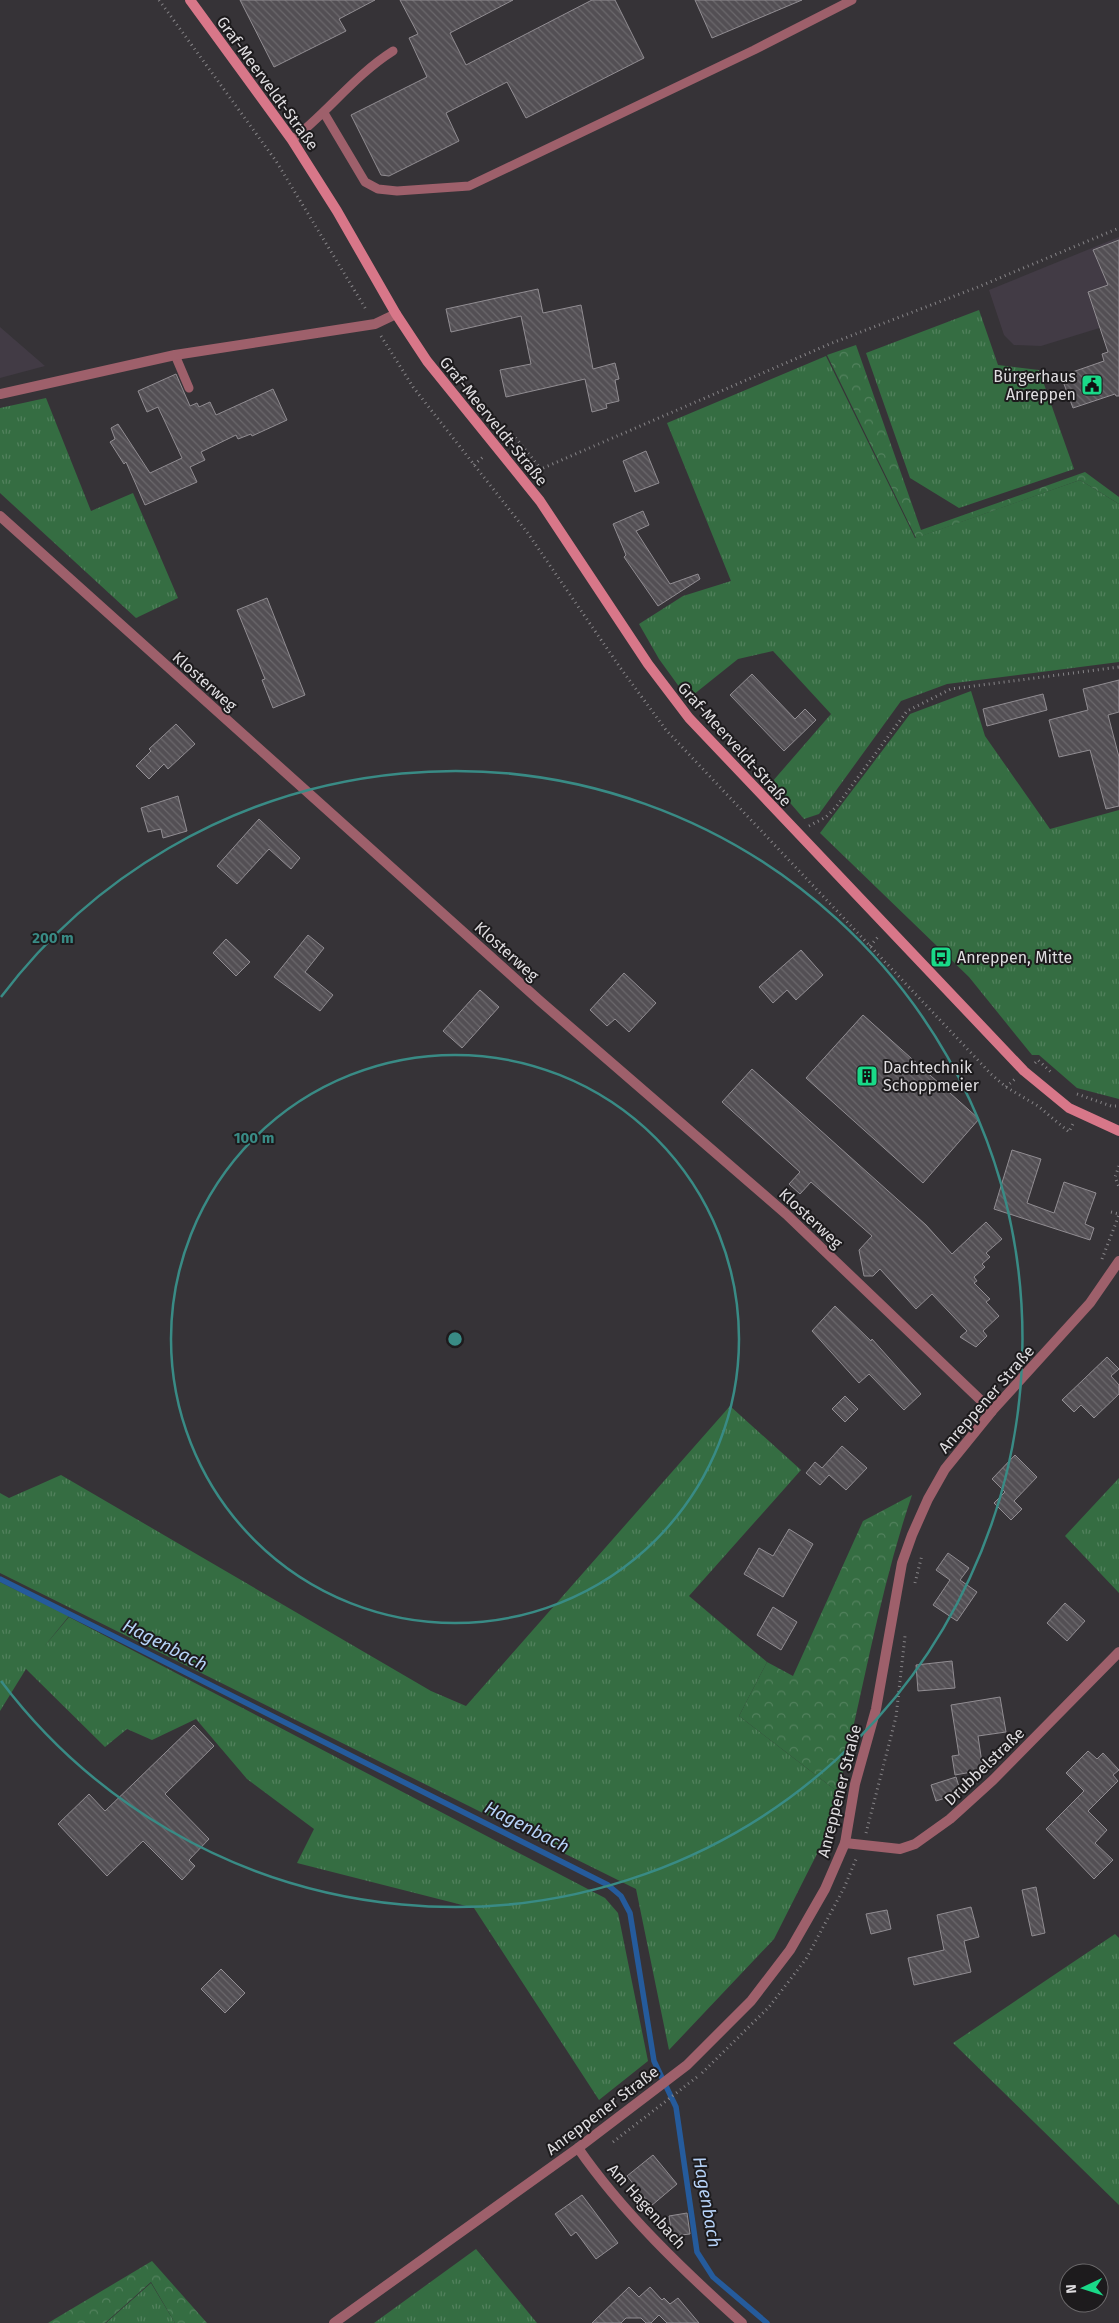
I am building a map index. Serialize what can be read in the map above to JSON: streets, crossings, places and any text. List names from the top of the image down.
{
  "streets": {
    "main road": ["Graf-Meerveldt-Straße"],
    "street": [
      "Klosterweg",
      "Anreppener Straße",
      "Drubbelstraße",
      "Am Hagenbach"
    ]
  },
  "crossings": [
    ["Klosterweg", "Anreppener Straße"],
    ["Anreppener Straße", "Drubbelstraße"],
    ["Anreppener Straße", "Am Hagenbach"]
  ],
  "water": ["Hagenbach"],
  "places": {
    "public building": ["Bürgerhaus Anreppen"],
    "bus stop": ["Anreppen, Mitte"],
    "building": ["Dachtechnik Schoppmeier"]
  },
  "north": "left",
  "rings": ["200 m", "100 m"]
}
